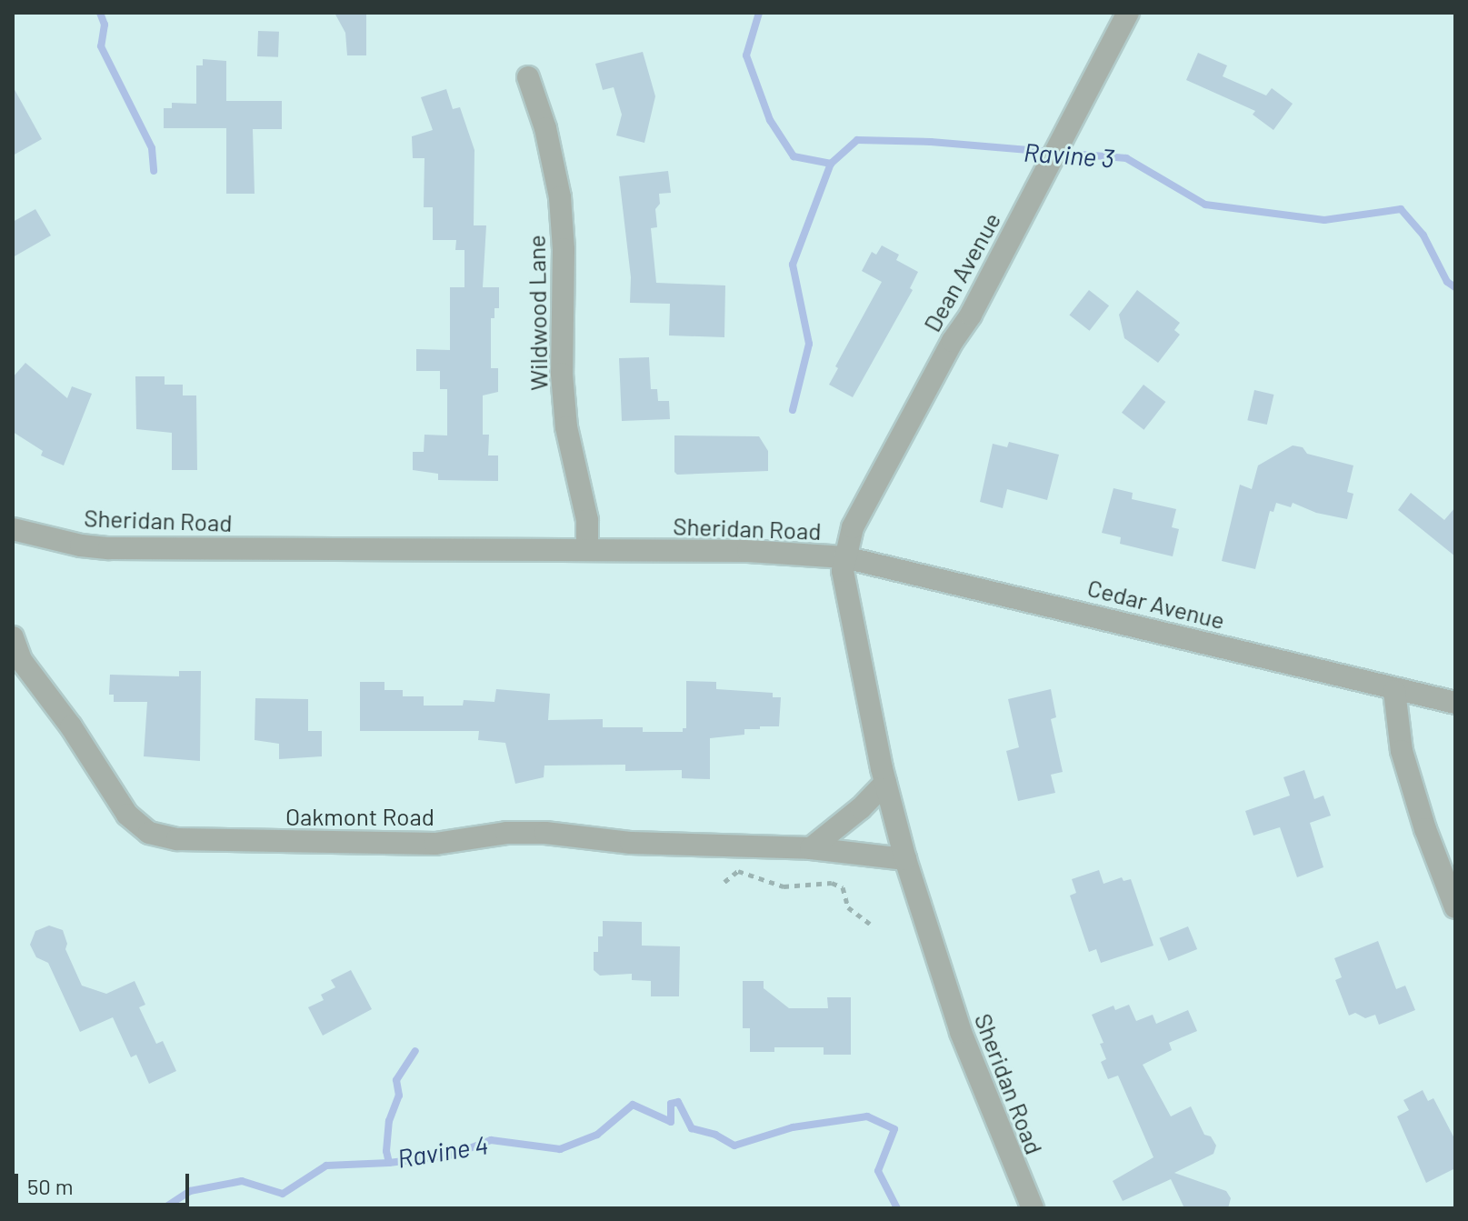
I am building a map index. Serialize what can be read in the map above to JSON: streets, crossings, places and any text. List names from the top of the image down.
{
  "streets": {
    "street": [
      "Dean Avenue",
      "Wildwood Lane",
      "Sheridan Road",
      "Cedar Avenue",
      "Oakmont Road"
    ]
  },
  "crossings": [
    ["Dean Avenue", "Sheridan Road"],
    ["Dean Avenue", "Cedar Avenue"],
    ["Wildwood Lane", "Sheridan Road"],
    ["Sheridan Road", "Cedar Avenue"],
    ["Sheridan Road", "Oakmont Road"]
  ],
  "water": ["Ravine 3", "Ravine 4"],
  "scale_bar": "50 m"
}
